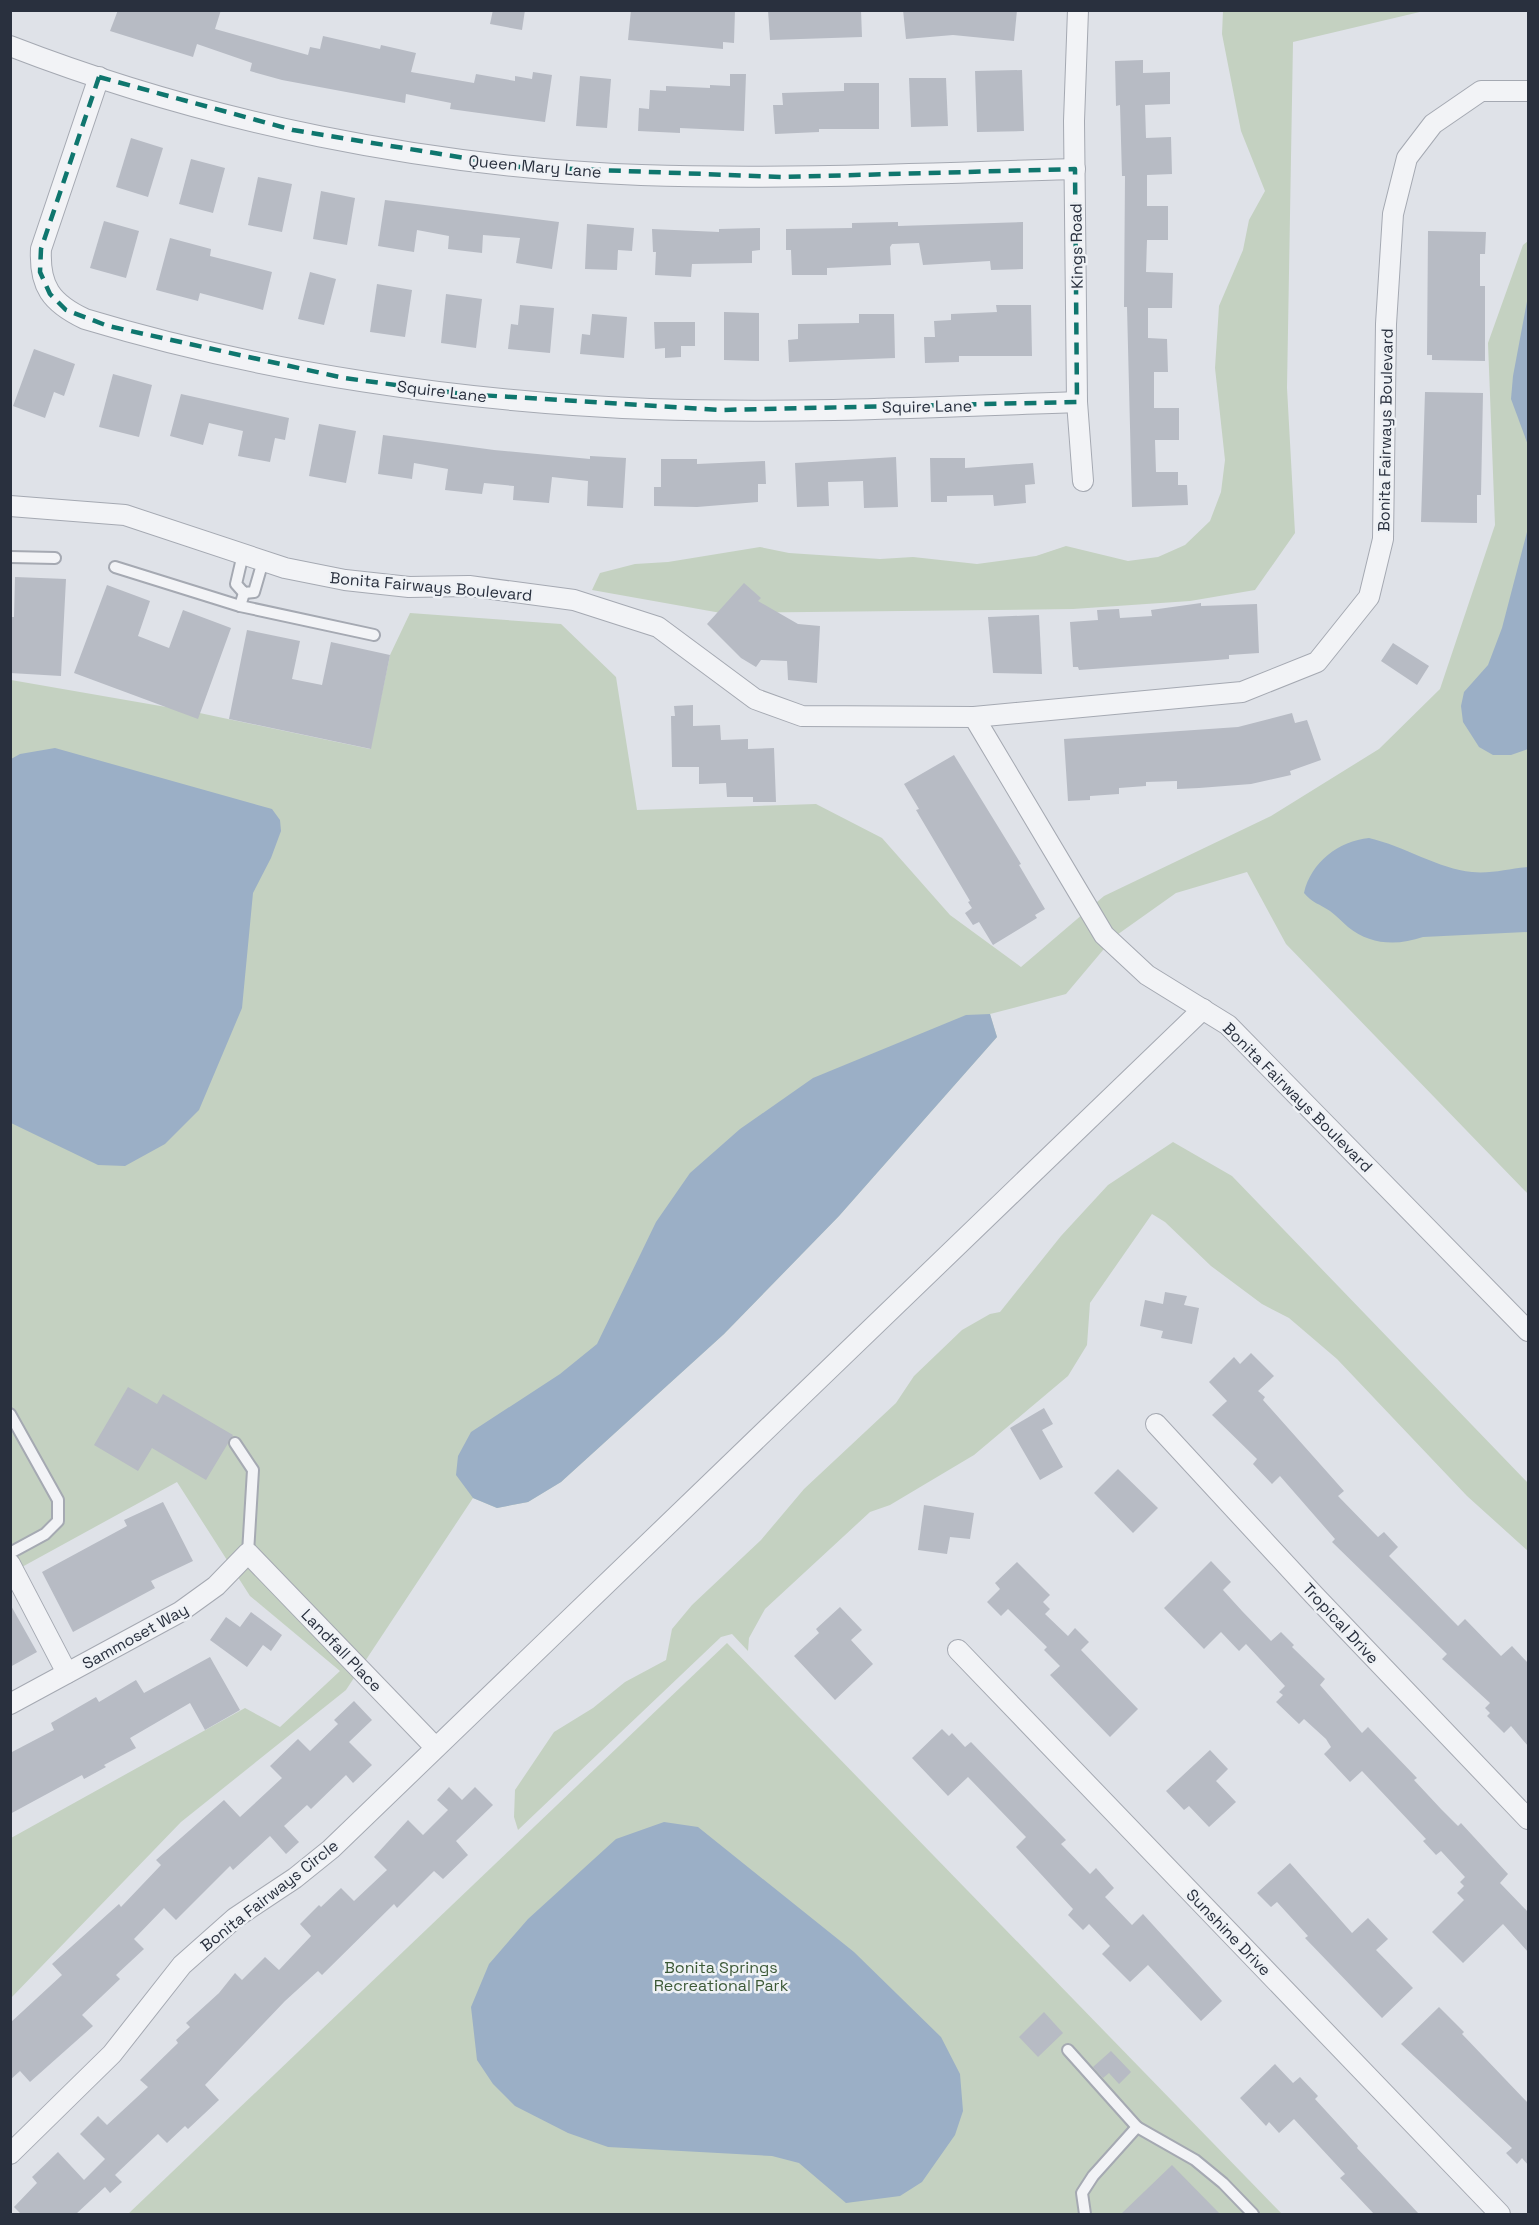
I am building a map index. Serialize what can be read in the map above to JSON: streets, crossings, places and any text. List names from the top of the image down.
{
  "streets": {
    "street": [
      "Queen Mary Lane",
      "Kings Road",
      "Squire Lane",
      "Bonita Fairways Boulevard",
      "Tropical Drive",
      "Sammoset Way",
      "Landfall Place",
      "Bonita Fairways Circle",
      "Sunshine Drive"
    ]
  },
  "crossings": [
    ["Queen Mary Lane", "Kings Road"],
    ["Queen Mary Lane", "Squire Lane"],
    ["Kings Road", "Squire Lane"],
    ["Bonita Fairways Boulevard", "Bonita Fairways Circle"],
    ["Sammoset Way", "Landfall Place"],
    ["Landfall Place", "Bonita Fairways Circle"]
  ],
  "parks": ["Bonita Springs Recreational Park"]
}
